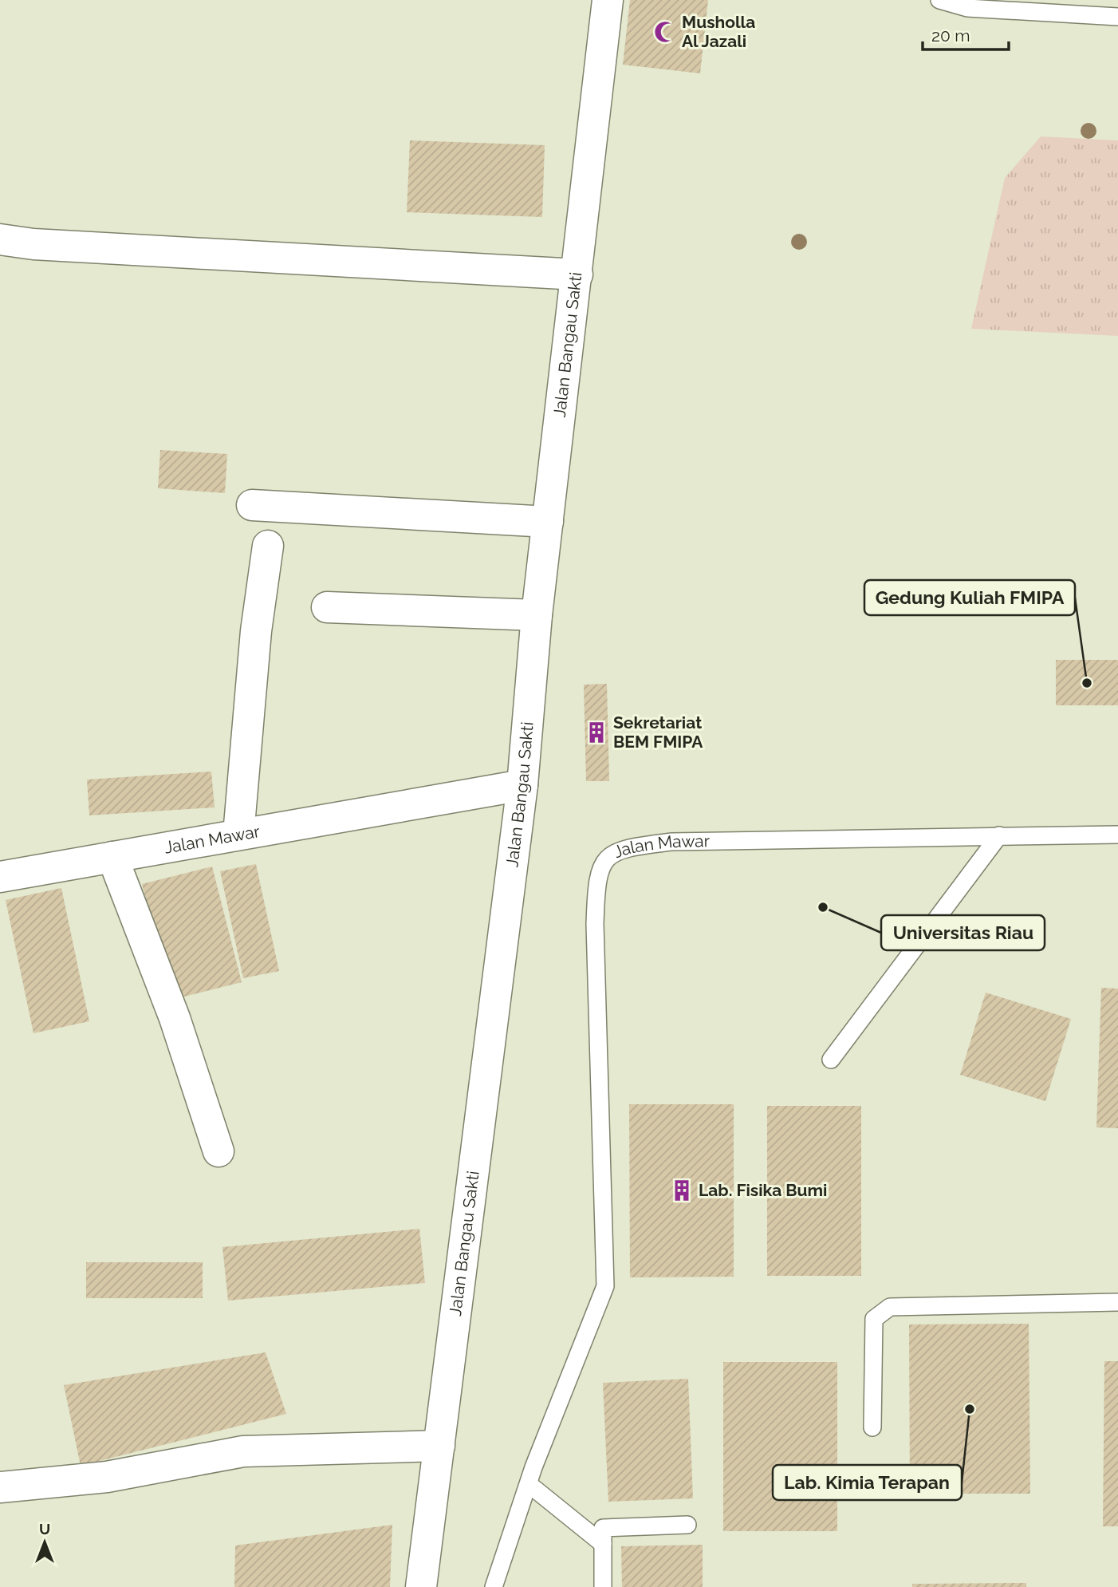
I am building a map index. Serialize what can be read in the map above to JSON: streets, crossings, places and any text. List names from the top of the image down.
{
  "streets": {
    "street": ["Jalan Bangau Sakti", "Jalan Mawar"]
  },
  "crossings": [
    ["Jalan Bangau Sakti", "Jalan Mawar"]
  ],
  "places": {
    "mosque": ["Musholla Al Jazali"],
    "other": ["Gedung Kuliah FMIPA", "Universitas Riau", "Lab. Kimia Terapan"],
    "building": ["Sekretariat BEM FMIPA", "Lab. Fisika Bumi"]
  },
  "scale_bar": "20 m",
  "north": "top"
}
